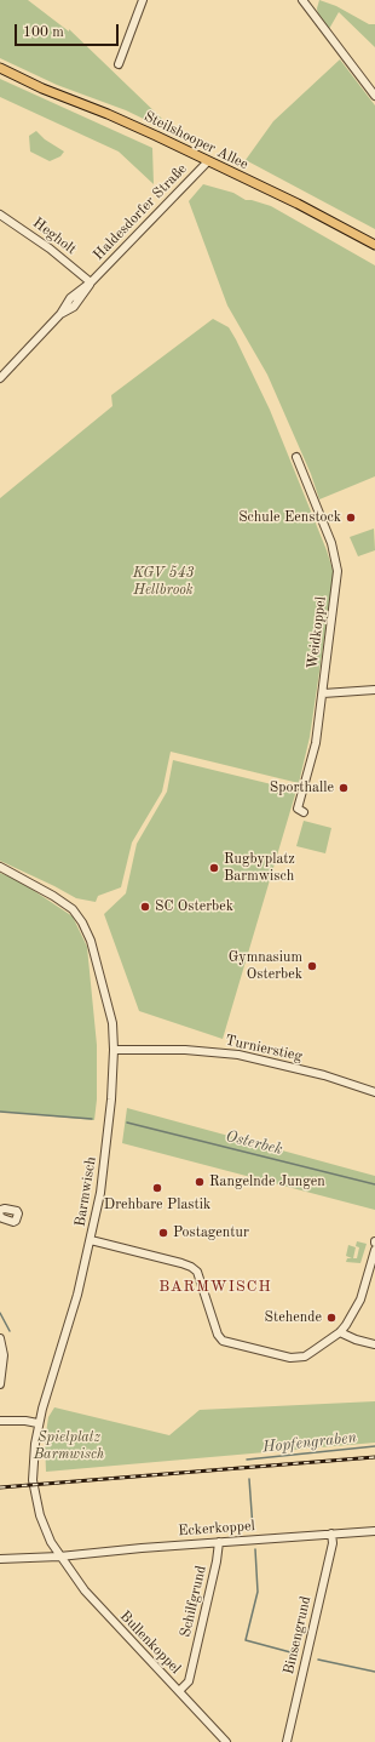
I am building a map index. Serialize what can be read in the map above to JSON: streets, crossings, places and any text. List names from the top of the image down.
{
  "streets": {
    "main road": ["Steilshooper Allee"],
    "street": [
      "Haldesdorfer Straße",
      "Hegholt",
      "Weidkoppel",
      "Turnierstieg",
      "Barmwisch",
      "Eckerkoppel",
      "Schilfgrund",
      "Binsengrund",
      "Bullenkoppel"
    ]
  },
  "crossings": [
    ["Steilshooper Allee", "Haldesdorfer Straße"],
    ["Haldesdorfer Straße", "Hegholt"],
    ["Turnierstieg", "Barmwisch"],
    ["Barmwisch", "Eckerkoppel"],
    ["Barmwisch", "Bullenkoppel"],
    ["Eckerkoppel", "Schilfgrund"],
    ["Eckerkoppel", "Binsengrund"],
    ["Eckerkoppel", "Bullenkoppel"],
    ["Schilfgrund", "Bullenkoppel"]
  ],
  "districts": ["BARMWISCH"],
  "water": ["Osterbek", "Hopfengraben"],
  "parks": ["KGV 543 Hellbrook", "Spielplatz Barmwisch"],
  "places": [
    "Schule Eenstock",
    "Sporthalle",
    "Rugbyplatz Barmwisch",
    "SC Osterbek",
    "Gymnasium Osterbek",
    "Rangelnde Jungen",
    "Drehbare Plastik",
    "Postagentur",
    "Stehende"
  ],
  "scale_bar": "100 m"
}
